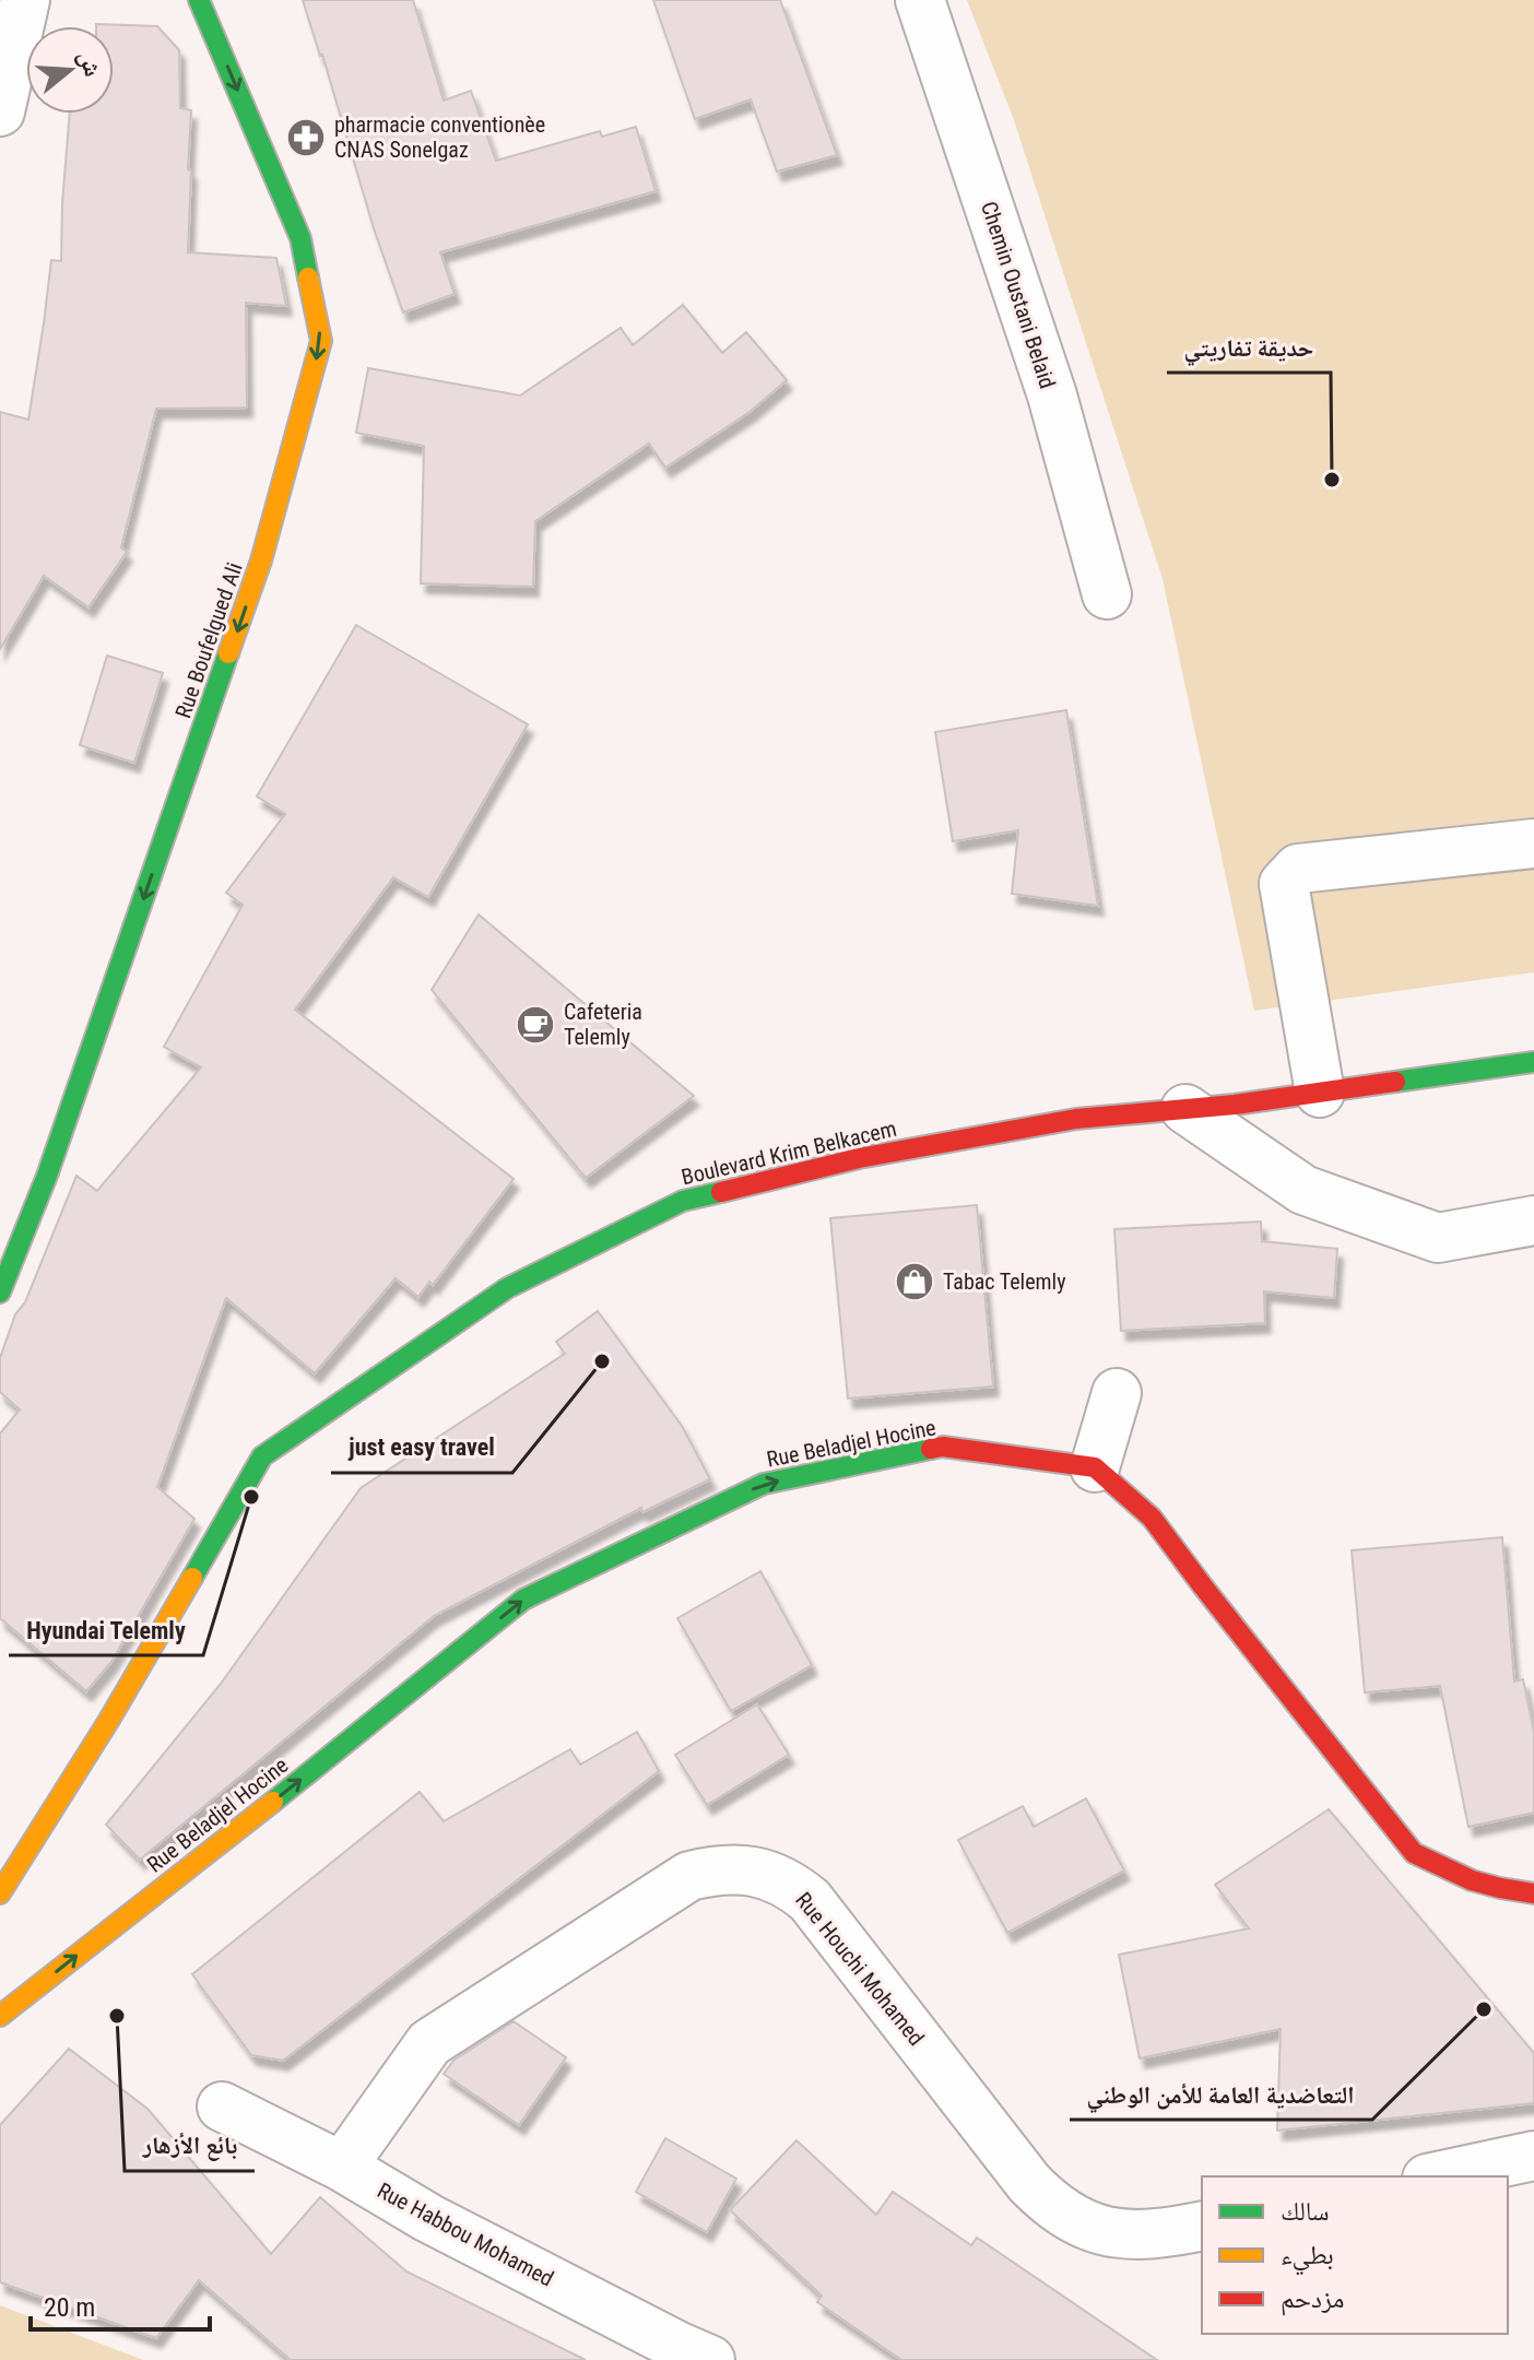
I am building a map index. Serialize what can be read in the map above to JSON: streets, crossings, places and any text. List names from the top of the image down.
{
  "streets": {
    "street": [
      "Chemin Oustani Belaid",
      "Rue Boufelgued Ali",
      "Boulevard Krim Belkacem",
      "Rue Beladjel Hocine",
      "Rue Houchi Mohamed",
      "Rue Habbou Mohamed"
    ]
  },
  "crossings": [
    ["Rue Houchi Mohamed", "Rue Habbou Mohamed"]
  ],
  "one_way": ["Rue Boufelgued Ali", "Rue Beladjel Hocine"],
  "places": {
    "pharmacy": ["pharmacie conventionèe CNAS Sonelgaz"],
    "other": [
      "حديقة تفاريتي",
      "just easy travel",
      "Hyundai Telemly",
      "التعاضدية العامة للأمن الوطني",
      "بائع الأزهار"
    ],
    "cafe": ["Cafeteria Telemly"],
    "shop": ["Tabac Telemly"]
  },
  "legend": ["سالك", "بطيء", "مزدحم"],
  "scale_bar": "20 m",
  "north": "right"
}
